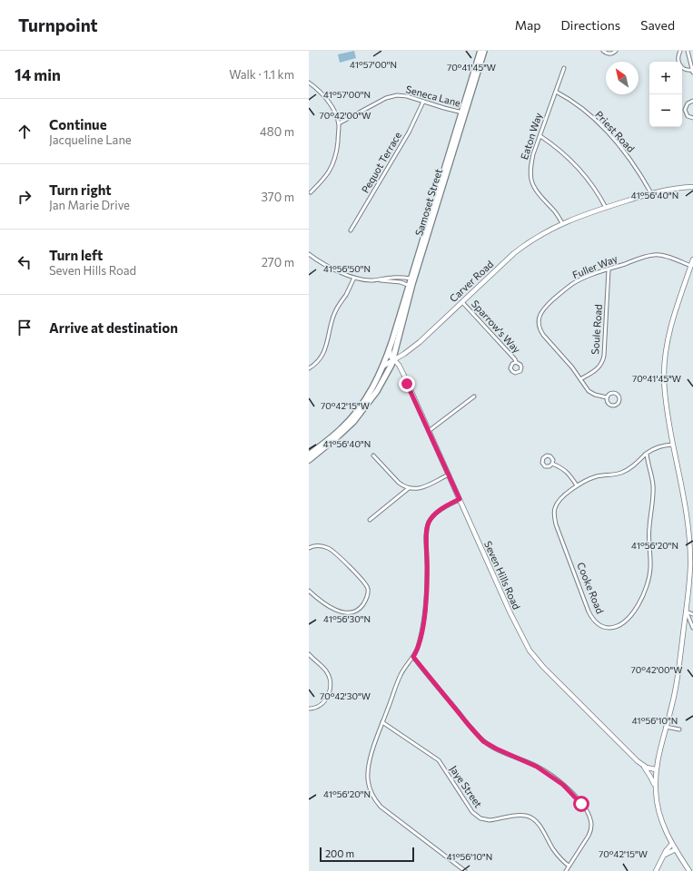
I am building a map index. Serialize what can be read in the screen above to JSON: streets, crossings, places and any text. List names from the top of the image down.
{
  "streets": {
    "highway": ["Samoset Street"],
    "street": [
      "Seneca Lane",
      "Priest Road",
      "Eaton Way",
      "Pequot Terrace",
      "Fuller Way",
      "Carver Road",
      "Sparrow's Way",
      "Soule Road",
      "Seven Hills Road",
      "Cooke Road",
      "Jaye Street"
    ]
  },
  "crossings": [
    ["Seneca Lane", "Pequot Terrace"],
    ["Seneca Lane", "Samoset Street"],
    ["Priest Road", "Eaton Way"],
    ["Priest Road", "Carver Road"],
    ["Eaton Way", "Carver Road"],
    ["Samoset Street", "Carver Road"],
    ["Samoset Street", "Seven Hills Road"],
    ["Fuller Way", "Soule Road"],
    ["Carver Road", "Sparrow's Way"],
    ["Carver Road", "Seven Hills Road"]
  ],
  "scale_bar": "200 m",
  "north": "top left",
  "page": {
    "header": "Turnpoint",
    "nav": ["Map", "Directions", "Saved"],
    "heading": ["14 min", "Walk · 1.1 km"],
    "map_buttons": ["+", "−"],
    "list": [
      ["Continue", "Jacqueline Lane", "480 m"],
      ["Turn right", "Jan Marie Drive", "370 m"],
      ["Turn left", "Seven Hills Road", "270 m"],
      "Arrive at destination"
    ],
    "scale": "200 m"
  },
  "coordinates": [
    "41°57'00\"N",
    "70°41'45\"W",
    "70°42'00\"W",
    "41°56'40\"N",
    "41°56'50\"N",
    "70°42'15\"W",
    "41°56'20\"N",
    "41°56'30\"N",
    "70°42'30\"W",
    "41°56'10\"N"
  ]
}
